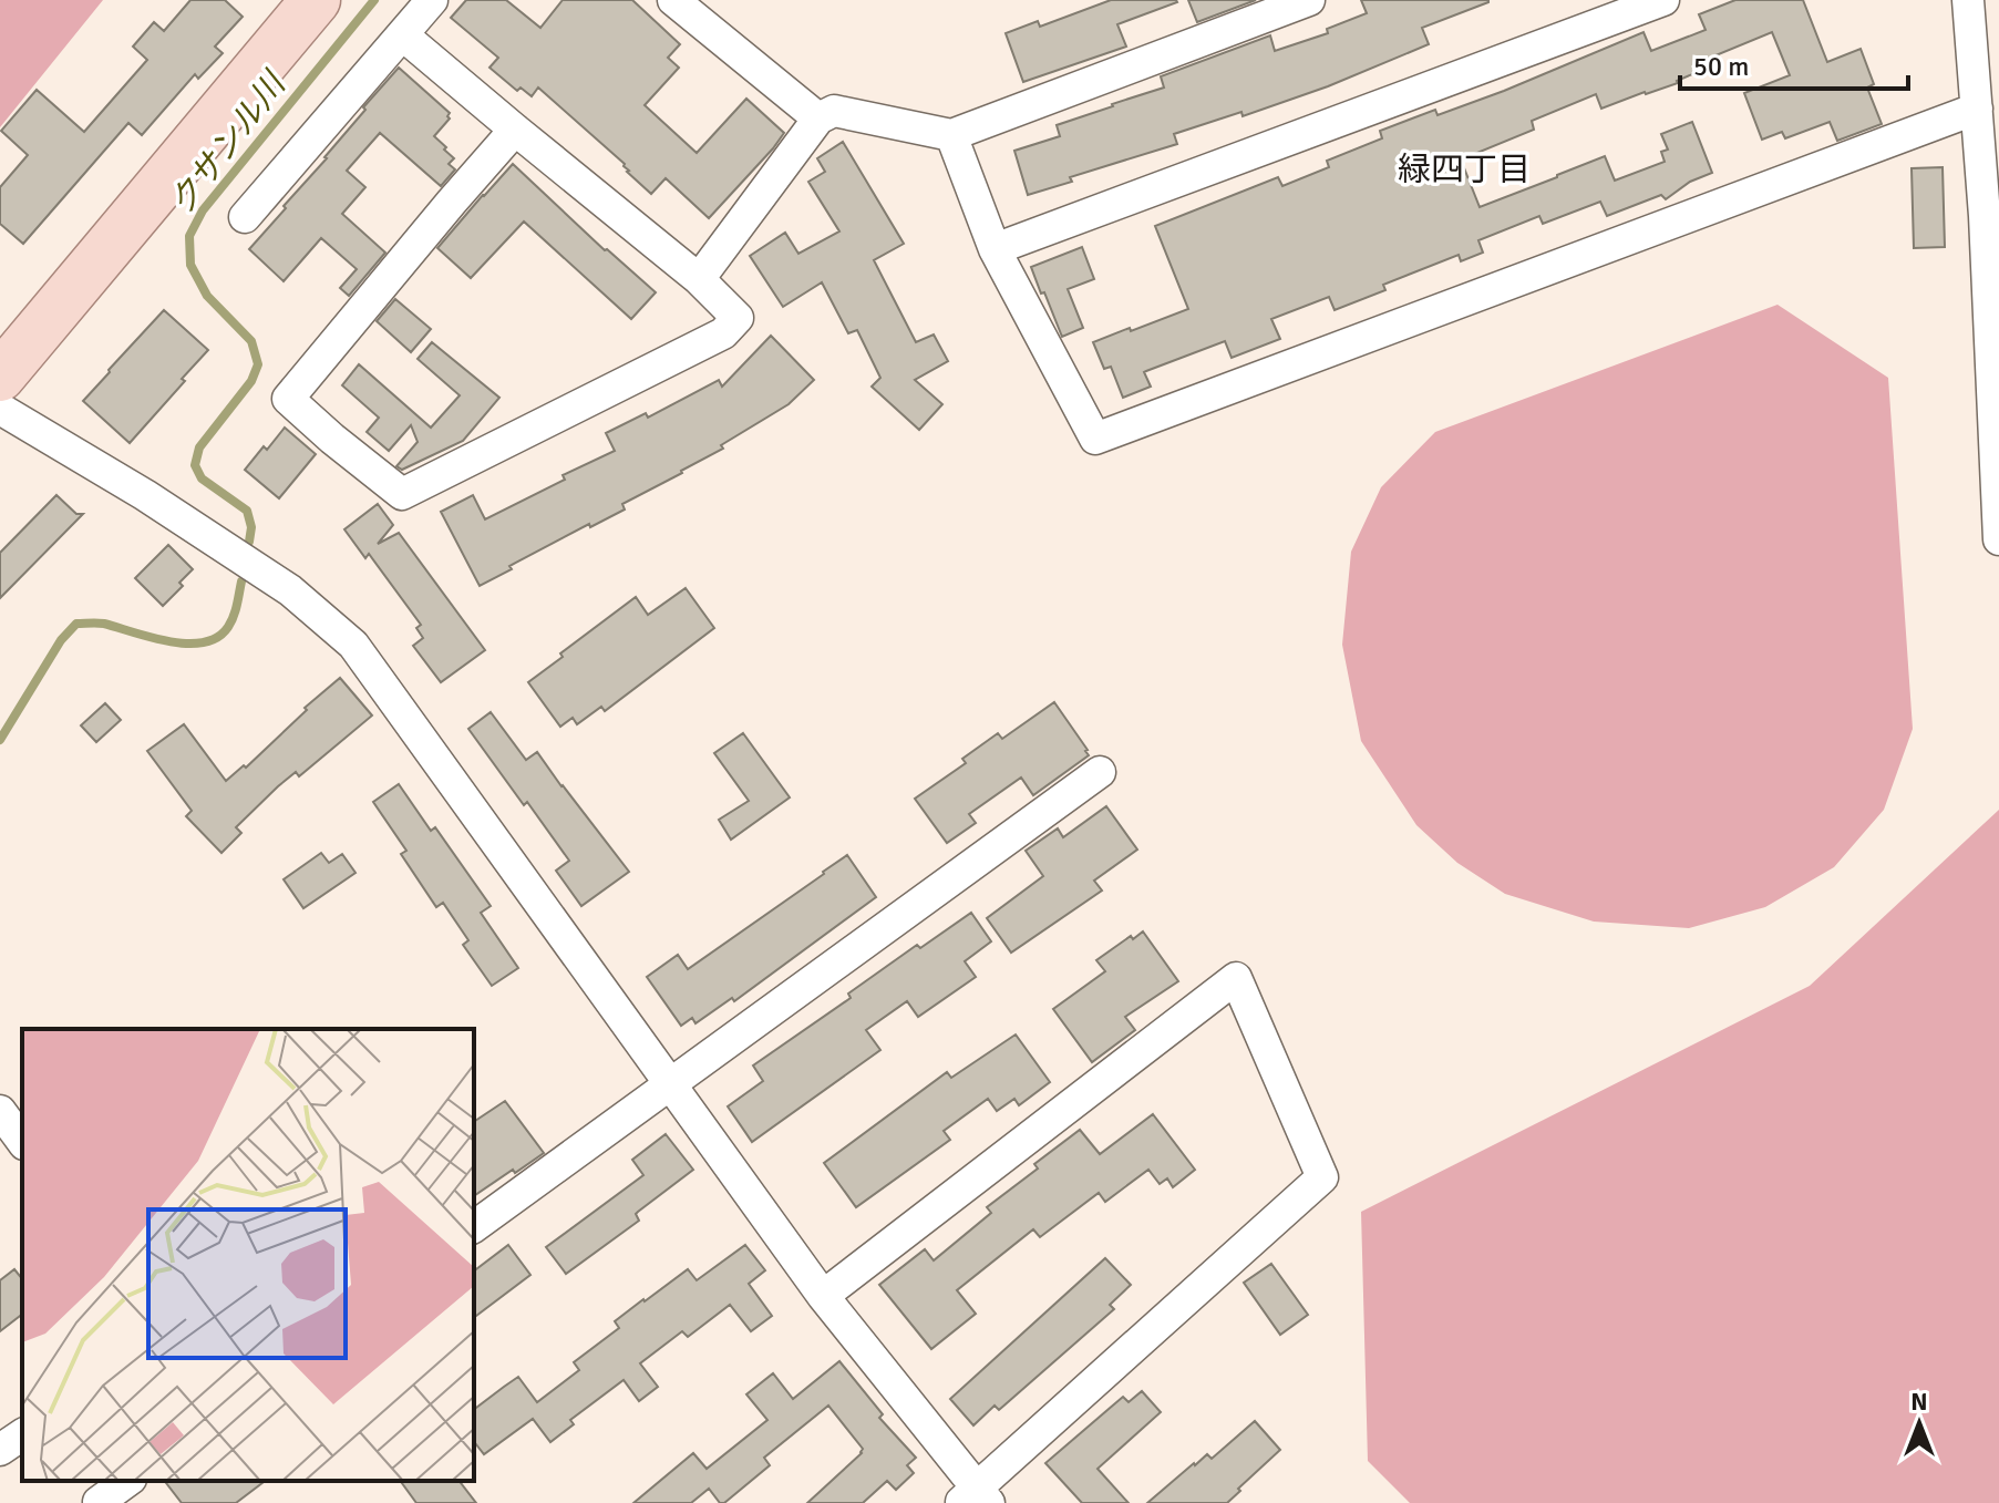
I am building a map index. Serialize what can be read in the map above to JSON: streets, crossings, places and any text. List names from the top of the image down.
{
  "districts": ["緑四丁目"],
  "water": ["クサンル川"],
  "scale_bar": "50 m",
  "north": "top"
}
